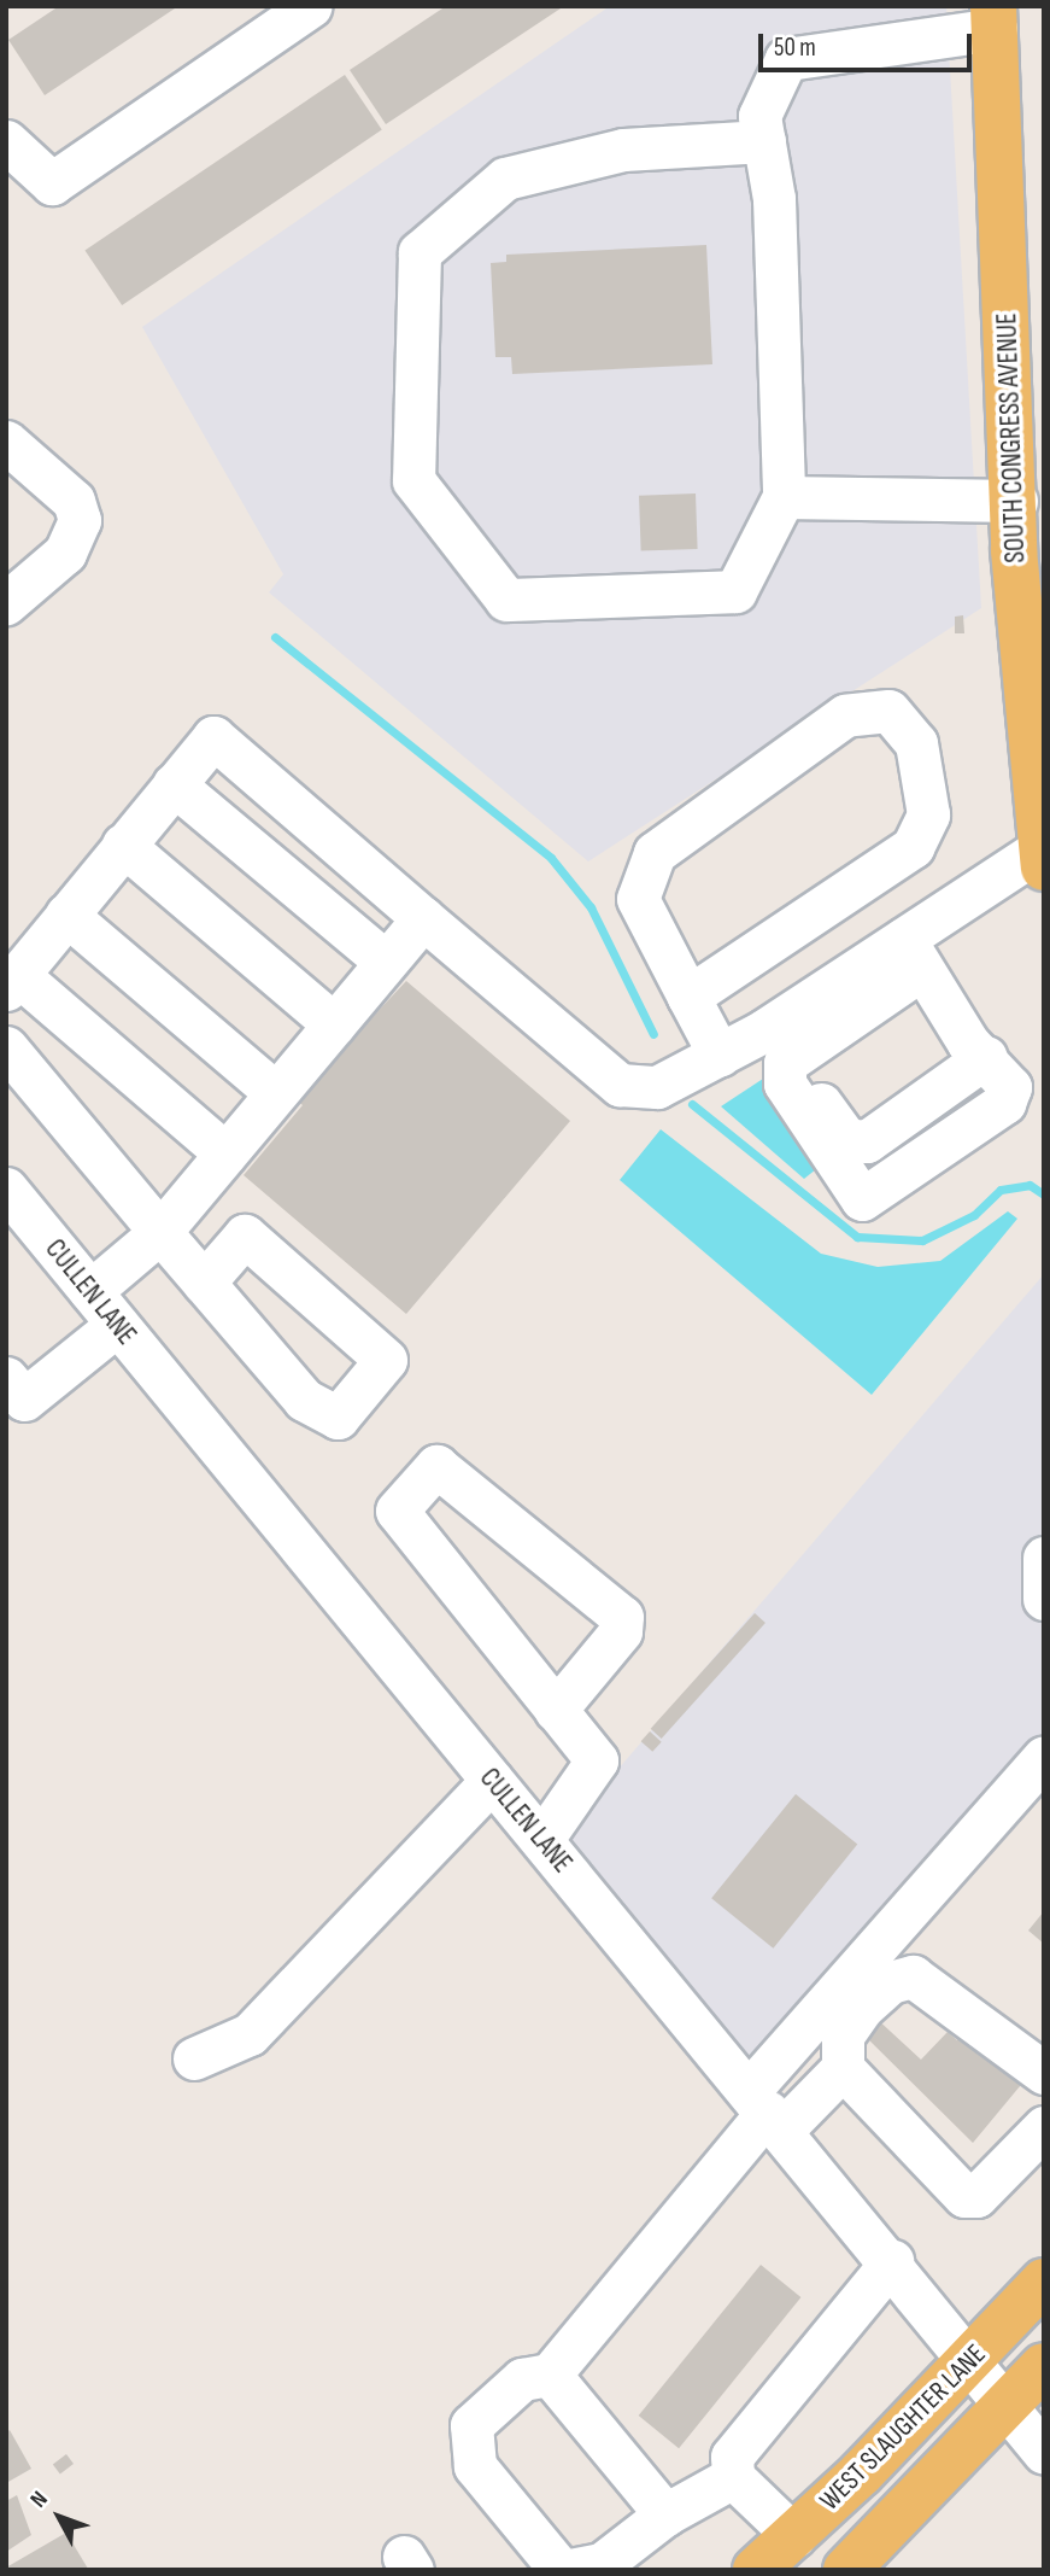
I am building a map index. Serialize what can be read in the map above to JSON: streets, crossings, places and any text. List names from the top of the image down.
{
  "streets": {
    "main road": ["SOUTH CONGRESS AVENUE", "WEST SLAUGHTER LANE"],
    "street": ["CULLEN LANE"]
  },
  "crossings": [
    ["CULLEN LANE", "WEST SLAUGHTER LANE"]
  ],
  "scale_bar": "50 m",
  "north": "top left"
}
